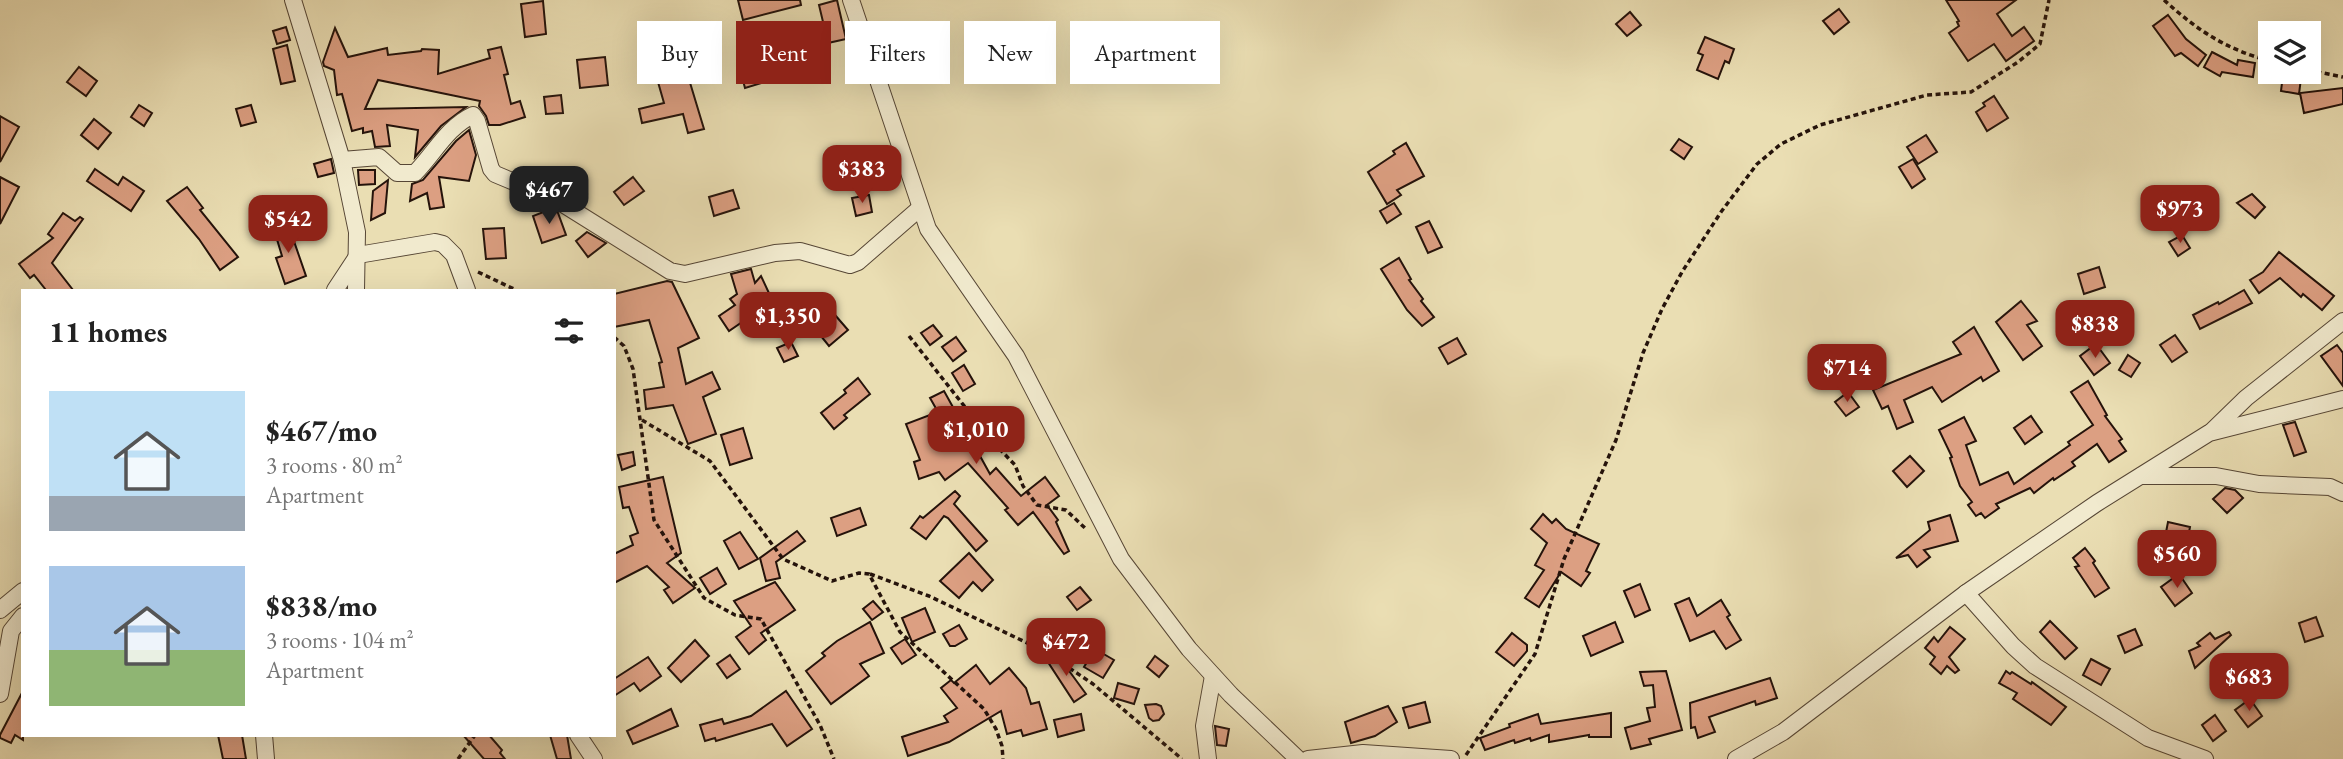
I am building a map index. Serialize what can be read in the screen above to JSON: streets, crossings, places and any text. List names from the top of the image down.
{
  "page": {
    "chip": [
      "Buy",
      "Rent",
      "Filters",
      "New",
      "Apartment"
    ],
    "price": [
      "$383",
      "$467",
      "$973",
      "$542",
      "$1,350",
      "$838",
      "$714",
      "$1,010",
      "$560",
      "$472",
      "$683"
    ],
    "heading": "11 homes",
    "list": [
      {
        "name": "$467/mo",
        "note": "3 rooms · 80 m² · Apartment"
      },
      {
        "name": "$838/mo",
        "note": "3 rooms · 104 m² · Apartment"
      }
    ]
  }
}
